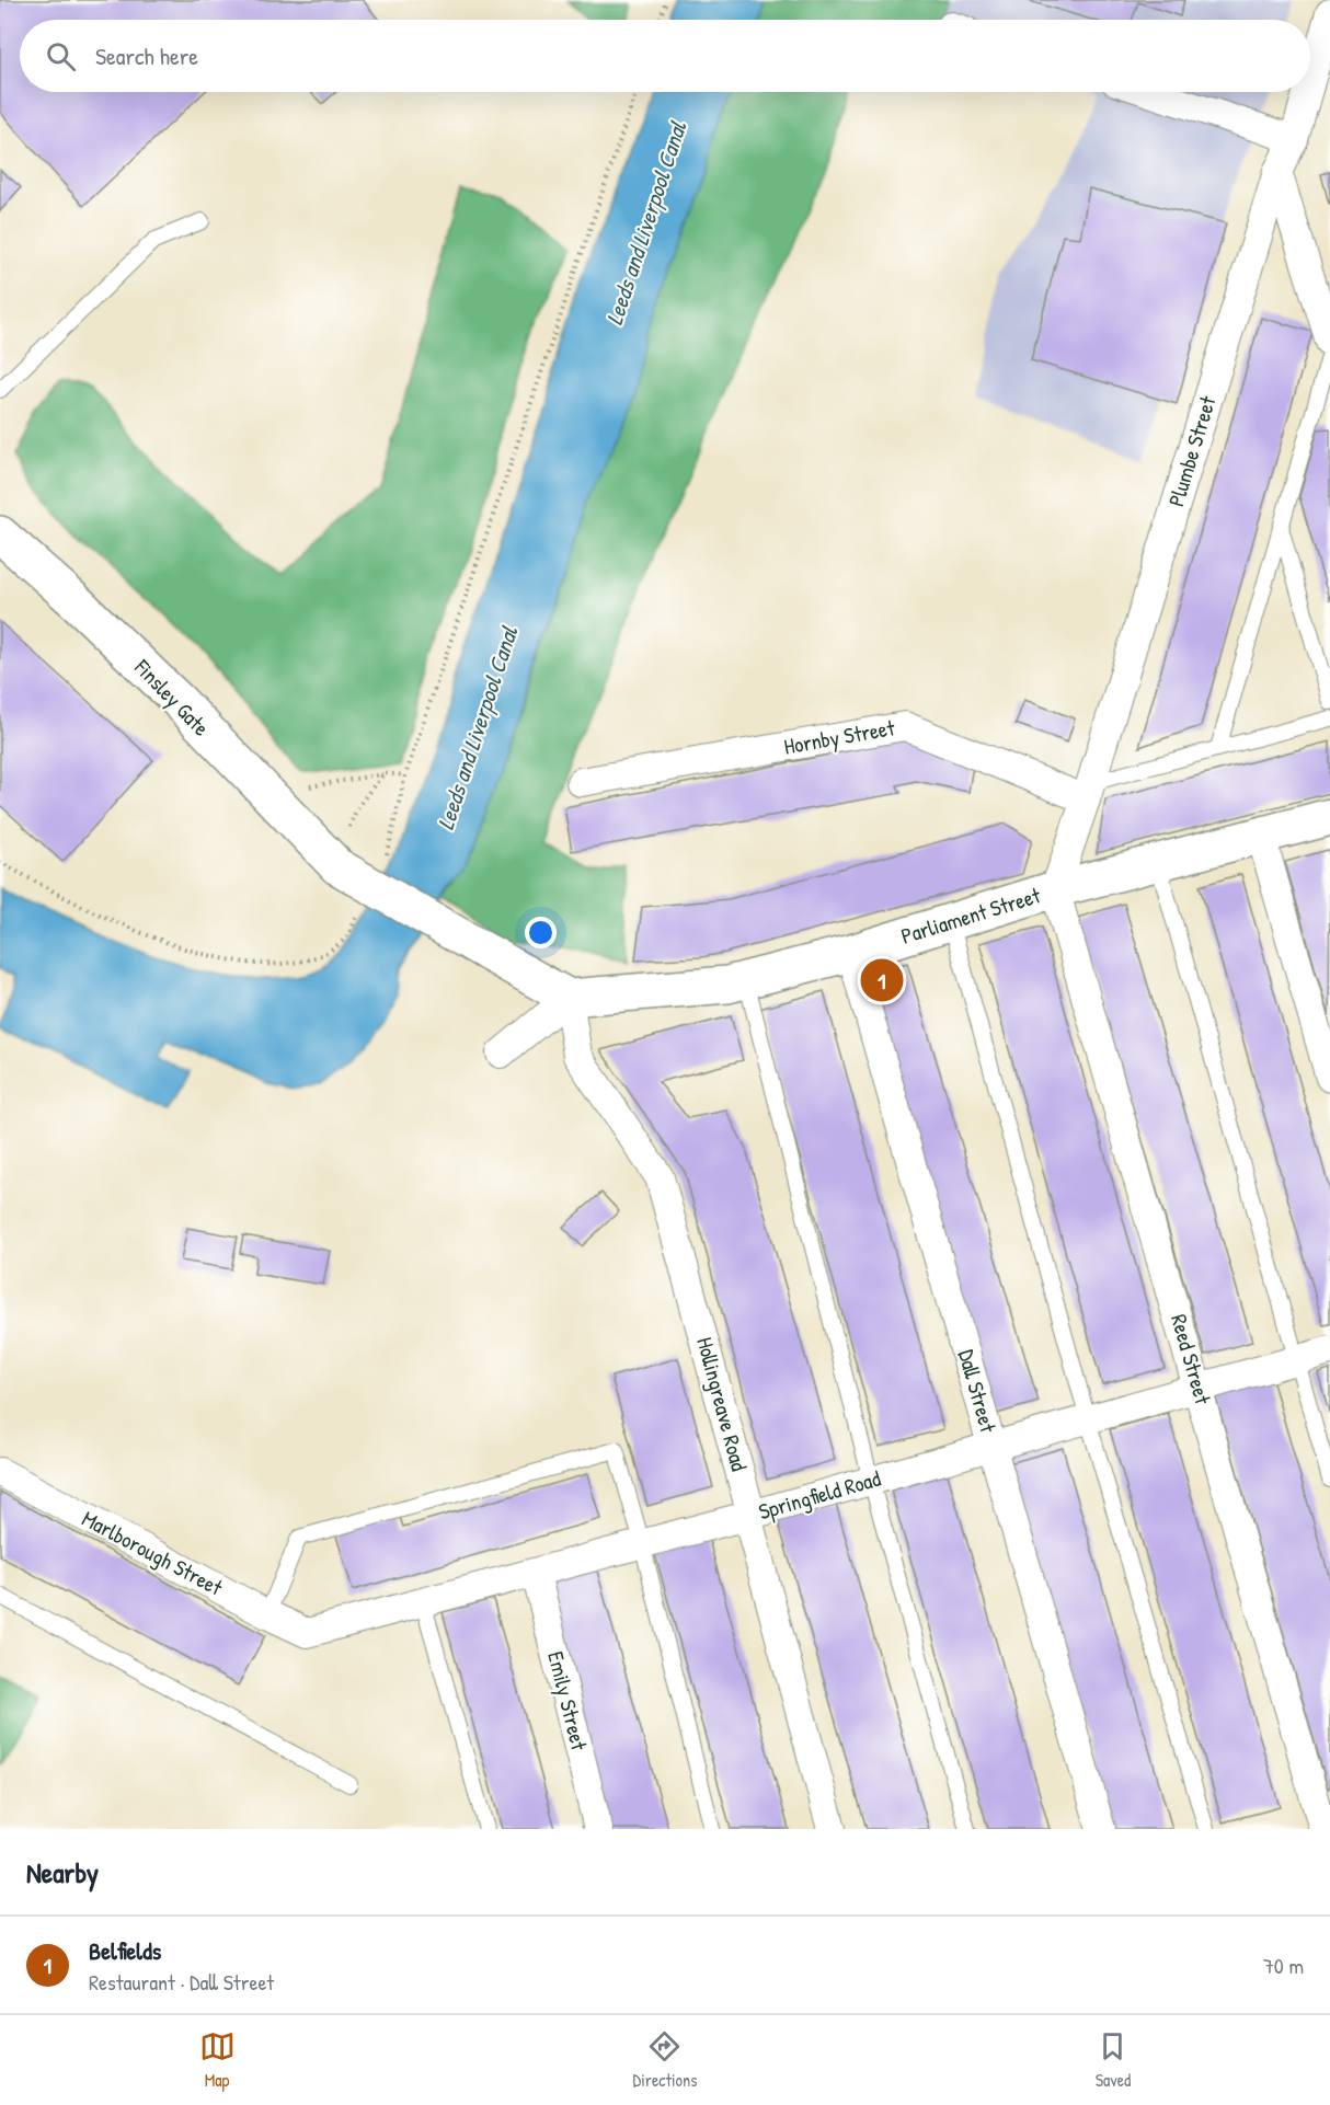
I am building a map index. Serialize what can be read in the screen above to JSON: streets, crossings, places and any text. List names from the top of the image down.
{
  "streets": {
    "street": [
      "Plumbe Street",
      "Finsley Gate",
      "Hornby Street",
      "Parliament Street",
      "Reed Street",
      "Dall Street",
      "Hollingreave Road",
      "Springfield Road",
      "Marlborough Street",
      "Emily Street"
    ]
  },
  "crossings": [
    ["Plumbe Street", "Hornby Street"],
    ["Plumbe Street", "Parliament Street"],
    ["Plumbe Street", "Reed Street"],
    ["Finsley Gate", "Parliament Street"],
    ["Finsley Gate", "Hollingreave Road"],
    ["Parliament Street", "Reed Street"],
    ["Parliament Street", "Dall Street"],
    ["Parliament Street", "Hollingreave Road"],
    ["Reed Street", "Springfield Road"],
    ["Dall Street", "Springfield Road"],
    ["Hollingreave Road", "Springfield Road"],
    ["Springfield Road", "Marlborough Street"],
    ["Springfield Road", "Emily Street"]
  ],
  "water": ["Leeds and Liverpool Canal"],
  "page": {
    "search": "Search here",
    "pins": "1",
    "heading": "Nearby",
    "list": [
      {
        "mark": "1",
        "name": "Belfields",
        "note": "Restaurant · Dall Street",
        "value": "70 m"
      }
    ],
    "nav": ["Map", "Directions", "Saved"]
  }
}
